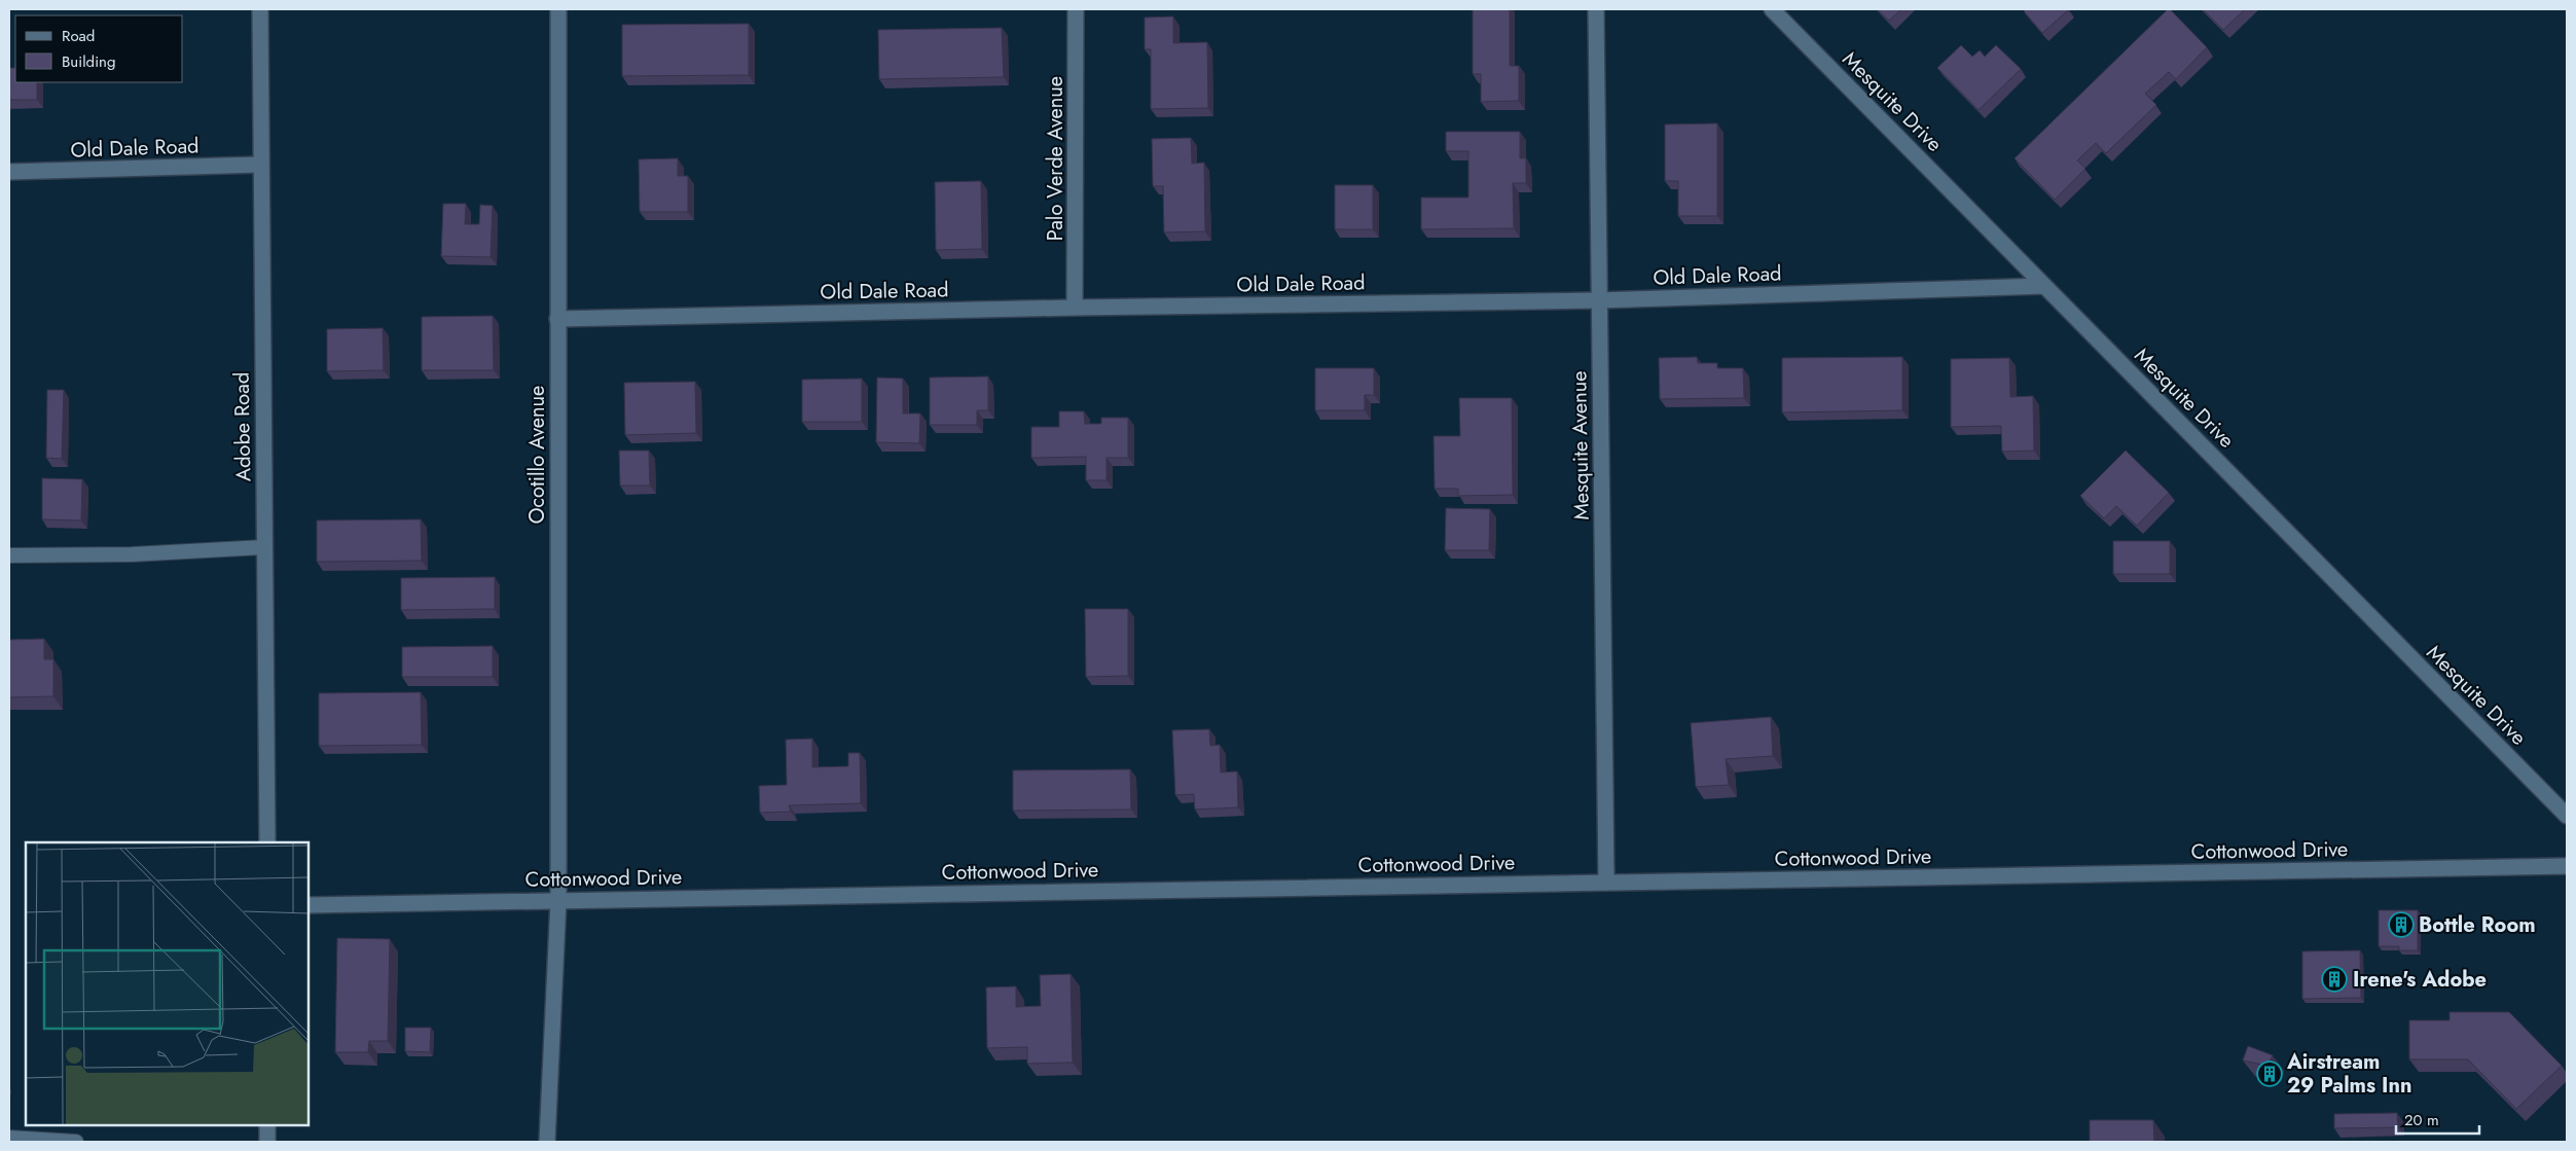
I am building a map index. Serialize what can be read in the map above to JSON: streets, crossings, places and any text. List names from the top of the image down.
{
  "streets": {
    "street": [
      "Mesquite Drive",
      "Old Dale Road",
      "Palo Verde Avenue",
      "Adobe Road",
      "Mesquite Avenue",
      "Ocotillo Avenue",
      "Cottonwood Drive"
    ]
  },
  "crossings": [
    ["Mesquite Drive", "Old Dale Road"],
    ["Old Dale Road", "Palo Verde Avenue"],
    ["Old Dale Road", "Adobe Road"],
    ["Old Dale Road", "Mesquite Avenue"],
    ["Old Dale Road", "Ocotillo Avenue"],
    ["Mesquite Avenue", "Cottonwood Drive"],
    ["Ocotillo Avenue", "Cottonwood Drive"]
  ],
  "places": {
    "building": ["Bottle Room", "Irene's Adobe", "Airstream 29 Palms Inn"]
  },
  "legend": ["Road", "Building"],
  "scale_bar": "20 m"
}
